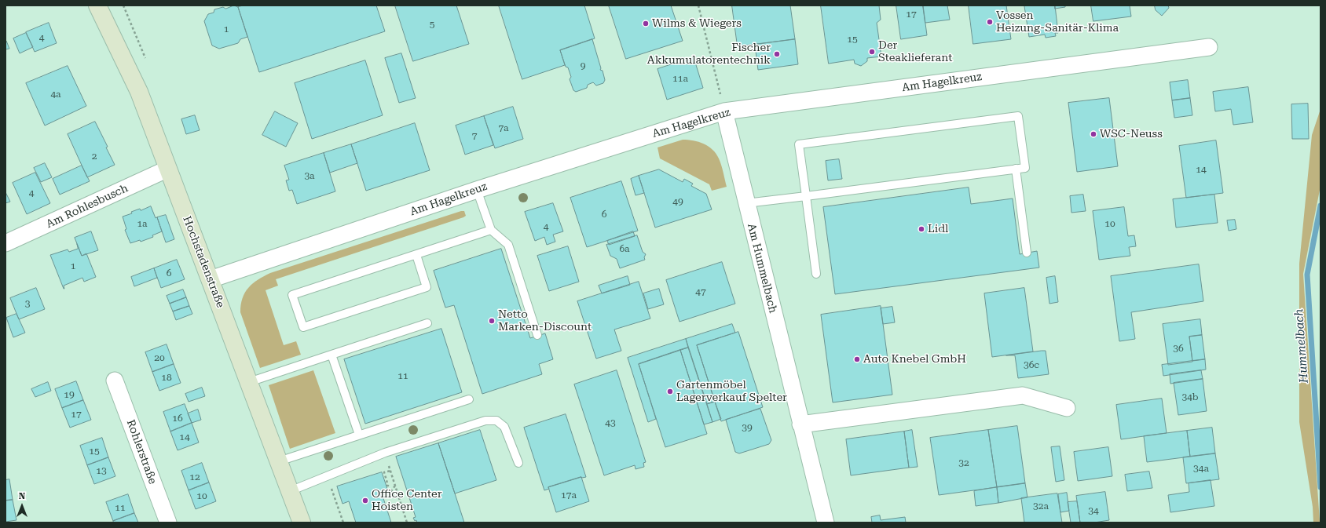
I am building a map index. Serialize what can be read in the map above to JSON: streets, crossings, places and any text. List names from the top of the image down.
{
  "streets": {
    "main road": ["Hochstadenstraße"],
    "street": [
      "Am Hagelkreuz",
      "Am Rohlesbusch",
      "Am Hummelbach",
      "Rohlerstraße"
    ]
  },
  "crossings": [
    ["Am Hagelkreuz", "Hochstadenstraße"],
    ["Am Hagelkreuz", "Am Hummelbach"],
    ["Am Rohlesbusch", "Hochstadenstraße"]
  ],
  "water": ["Hummelbach"],
  "places": [
    "Vossen Heizung-Sanitär-Klima",
    "Wilms & Wiegers",
    "Der Steaklieferant",
    "Fischer Akkumulatorentechnik",
    "WSC-Neuss",
    "Lidl",
    "Netto Marken-Discount",
    "Auto Knebel GmbH",
    "Gartenmöbel Lagerverkauf Spelter",
    "Office Center Hoisten"
  ],
  "house_numbers": [
    "17",
    "5",
    "1",
    "4",
    "15",
    "9",
    "11a",
    "4a",
    "7a",
    "7",
    "2",
    "14",
    "3a",
    "4",
    "49",
    "6",
    "1a",
    "10",
    "4",
    "6a",
    "1",
    "6",
    "47",
    "3",
    "36",
    "20",
    "36c",
    "11",
    "18",
    "19",
    "34b",
    "17",
    "16",
    "43",
    "39",
    "14",
    "15",
    "32",
    "34a",
    "13",
    "12",
    "17a",
    "10",
    "32a",
    "11",
    "34"
  ],
  "north": "top"
}
